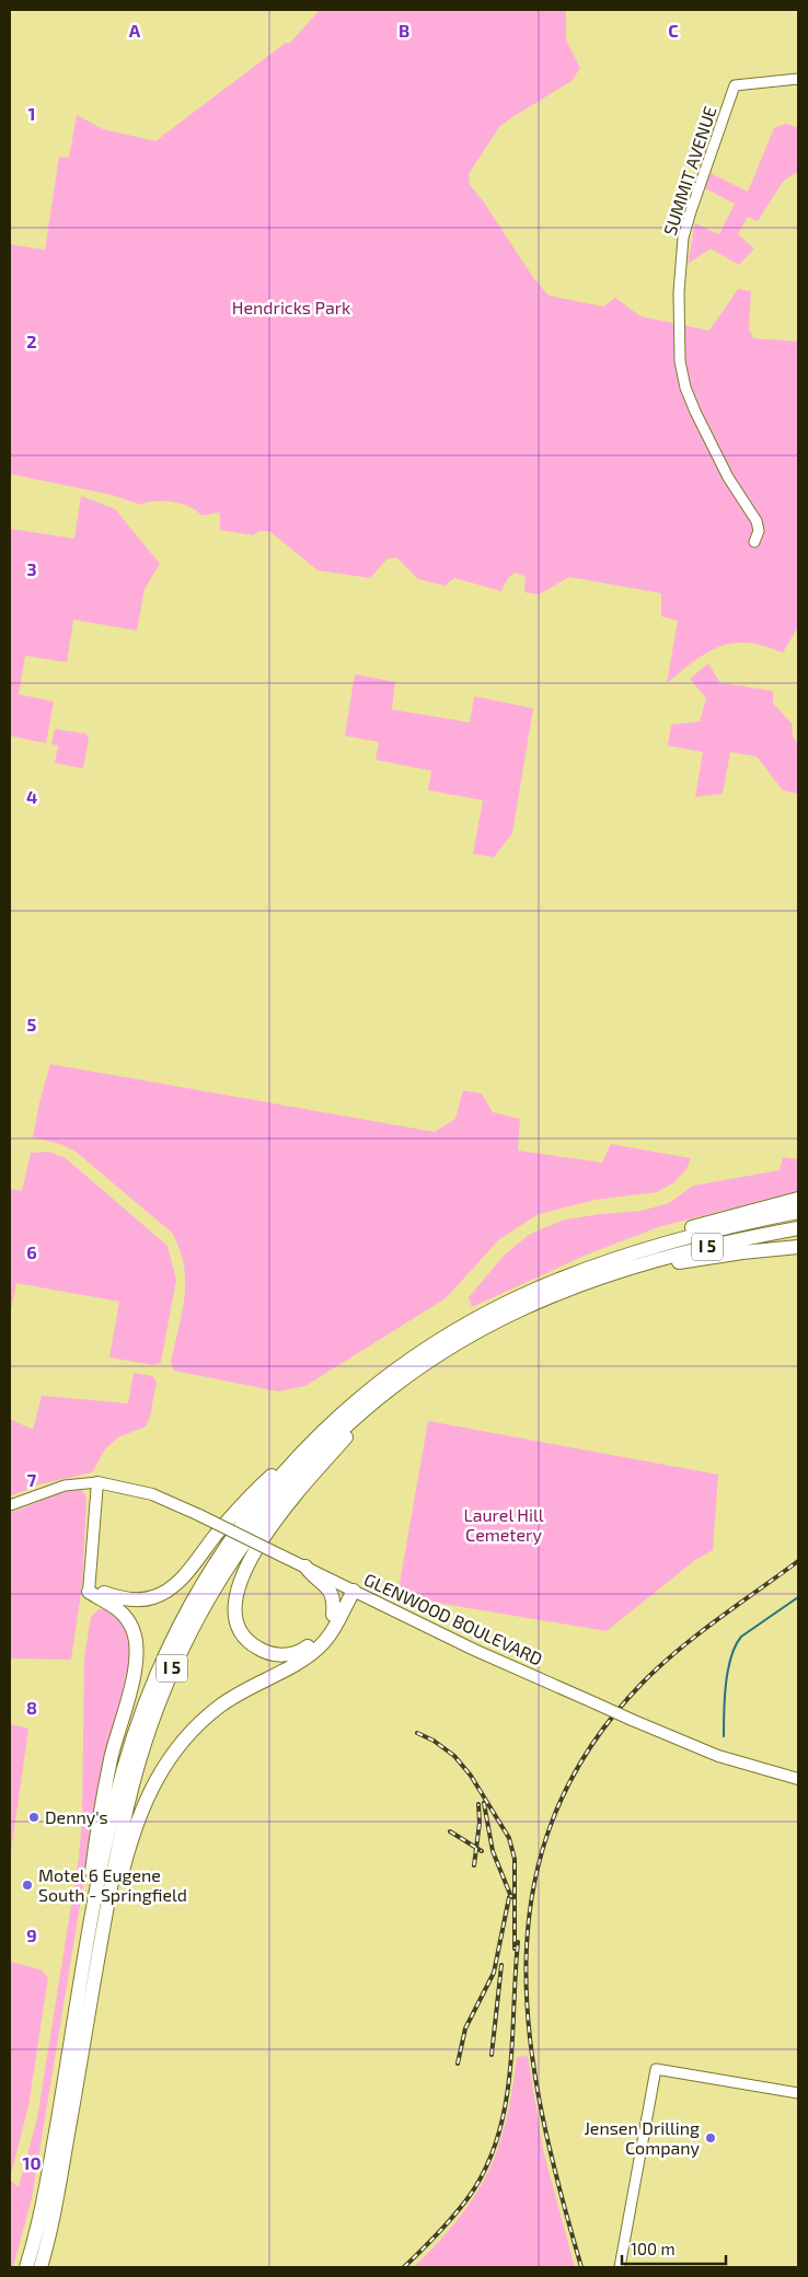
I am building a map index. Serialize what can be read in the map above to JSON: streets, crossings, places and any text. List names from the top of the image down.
{
  "streets": {
    "highway": ["I 5"],
    "main road": ["GLENWOOD BOULEVARD"],
    "street": ["SUMMIT AVENUE"]
  },
  "parks": ["Hendricks Park", "Laurel Hill Cemetery"],
  "places": ["Denny's", "Motel 6 Eugene South - Springfield", "Jensen Drilling Company"],
  "scale_bar": "100 m",
  "grid": {
    "columns": ["A", "B", "C"],
    "rows": [
      "1",
      "2",
      "3",
      "4",
      "5",
      "6",
      "7",
      "8",
      "9",
      "10"
    ]
  }
}
